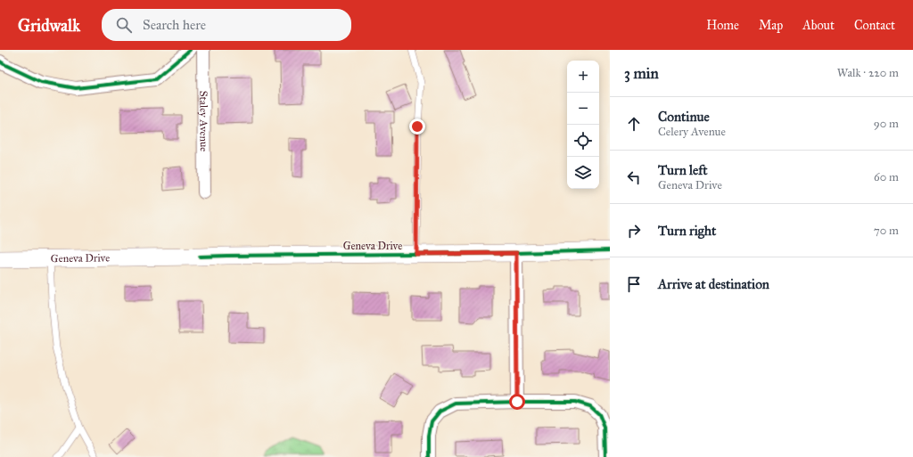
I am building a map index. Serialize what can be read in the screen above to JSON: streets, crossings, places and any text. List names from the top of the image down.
{
  "streets": {
    "main road": ["Geneva Drive"],
    "street": ["Staley Avenue"]
  },
  "page": {
    "header": "Gridwalk",
    "search": "Search here",
    "nav": [
      "Home",
      "Map",
      "About",
      "Contact"
    ],
    "heading": ["3 min", "Walk · 220 m"],
    "map_buttons": ["+", "−"],
    "list": [
      ["Continue", "Celery Avenue", "90 m"],
      ["Turn left", "Geneva Drive", "60 m"],
      ["Turn right", "70 m"],
      "Arrive at destination"
    ]
  }
}
